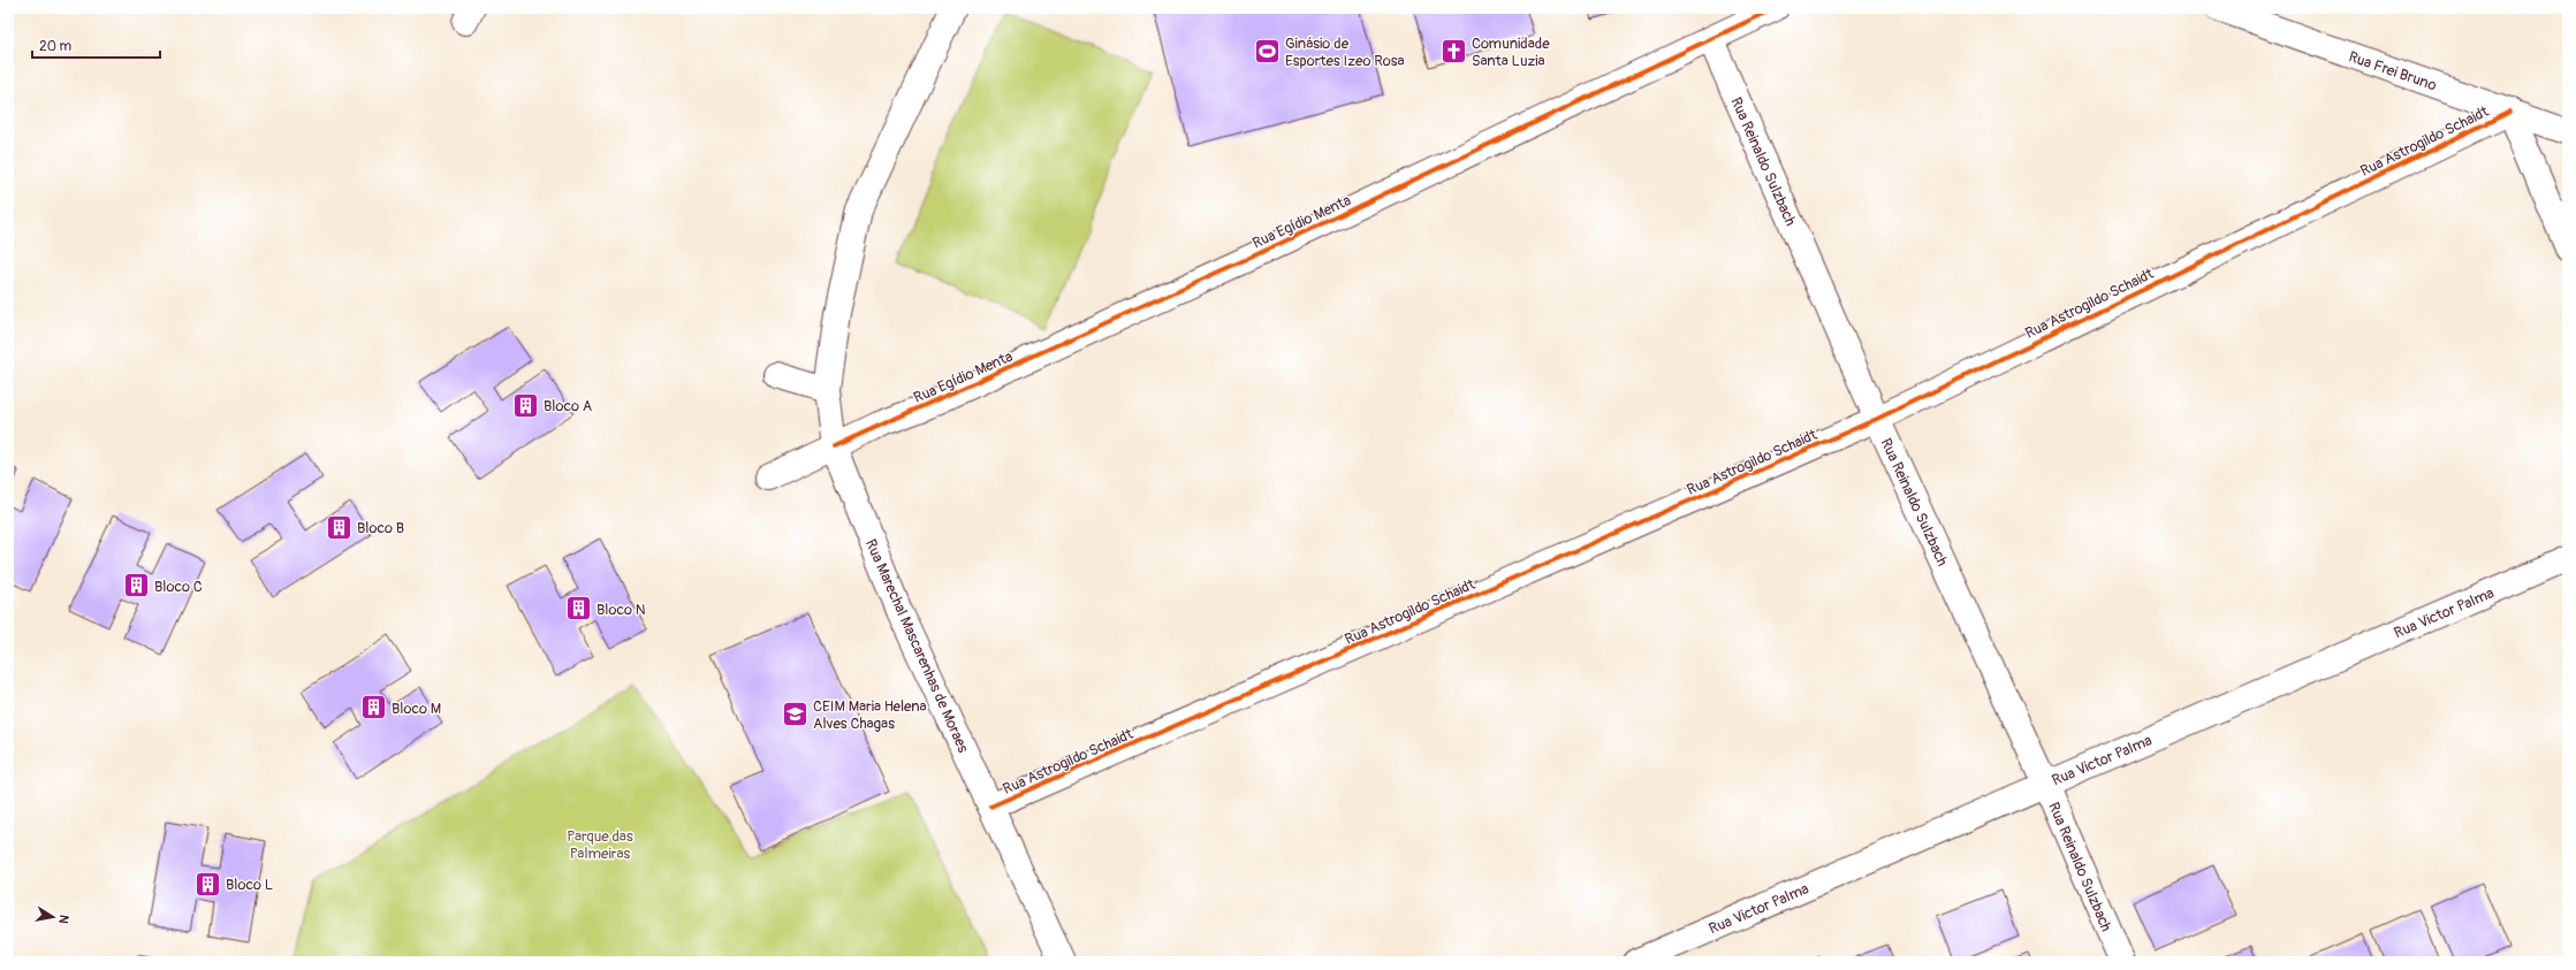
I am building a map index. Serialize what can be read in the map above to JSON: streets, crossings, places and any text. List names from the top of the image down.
{
  "streets": {
    "street": [
      "Rua Frei Bruno",
      "Rua Astrogildo Schaidt",
      "Rua Reinaldo Sulzbach",
      "Rua Egídio Menta",
      "Rua Victor Palma",
      "Rua Marechal Mascarenhas de Moraes"
    ]
  },
  "crossings": [
    ["Rua Frei Bruno", "Rua Astrogildo Schaidt"],
    ["Rua Astrogildo Schaidt", "Rua Reinaldo Sulzbach"],
    ["Rua Astrogildo Schaidt", "Rua Marechal Mascarenhas de Moraes"],
    ["Rua Reinaldo Sulzbach", "Rua Egídio Menta"],
    ["Rua Reinaldo Sulzbach", "Rua Victor Palma"],
    ["Rua Egídio Menta", "Rua Marechal Mascarenhas de Moraes"]
  ],
  "parks": ["Parque das Palmeiras"],
  "places": {
    "sports": ["Ginásio de Esportes Izeo Rosa"],
    "church": ["Comunidade Santa Luzia"],
    "building": [
      "Bloco A",
      "Bloco B",
      "Bloco C",
      "Bloco N",
      "Bloco M",
      "Bloco L"
    ],
    "school or university": ["CEIM Maria Helena Alves Chagas"]
  },
  "scale_bar": "20 m",
  "north": "right"
}
